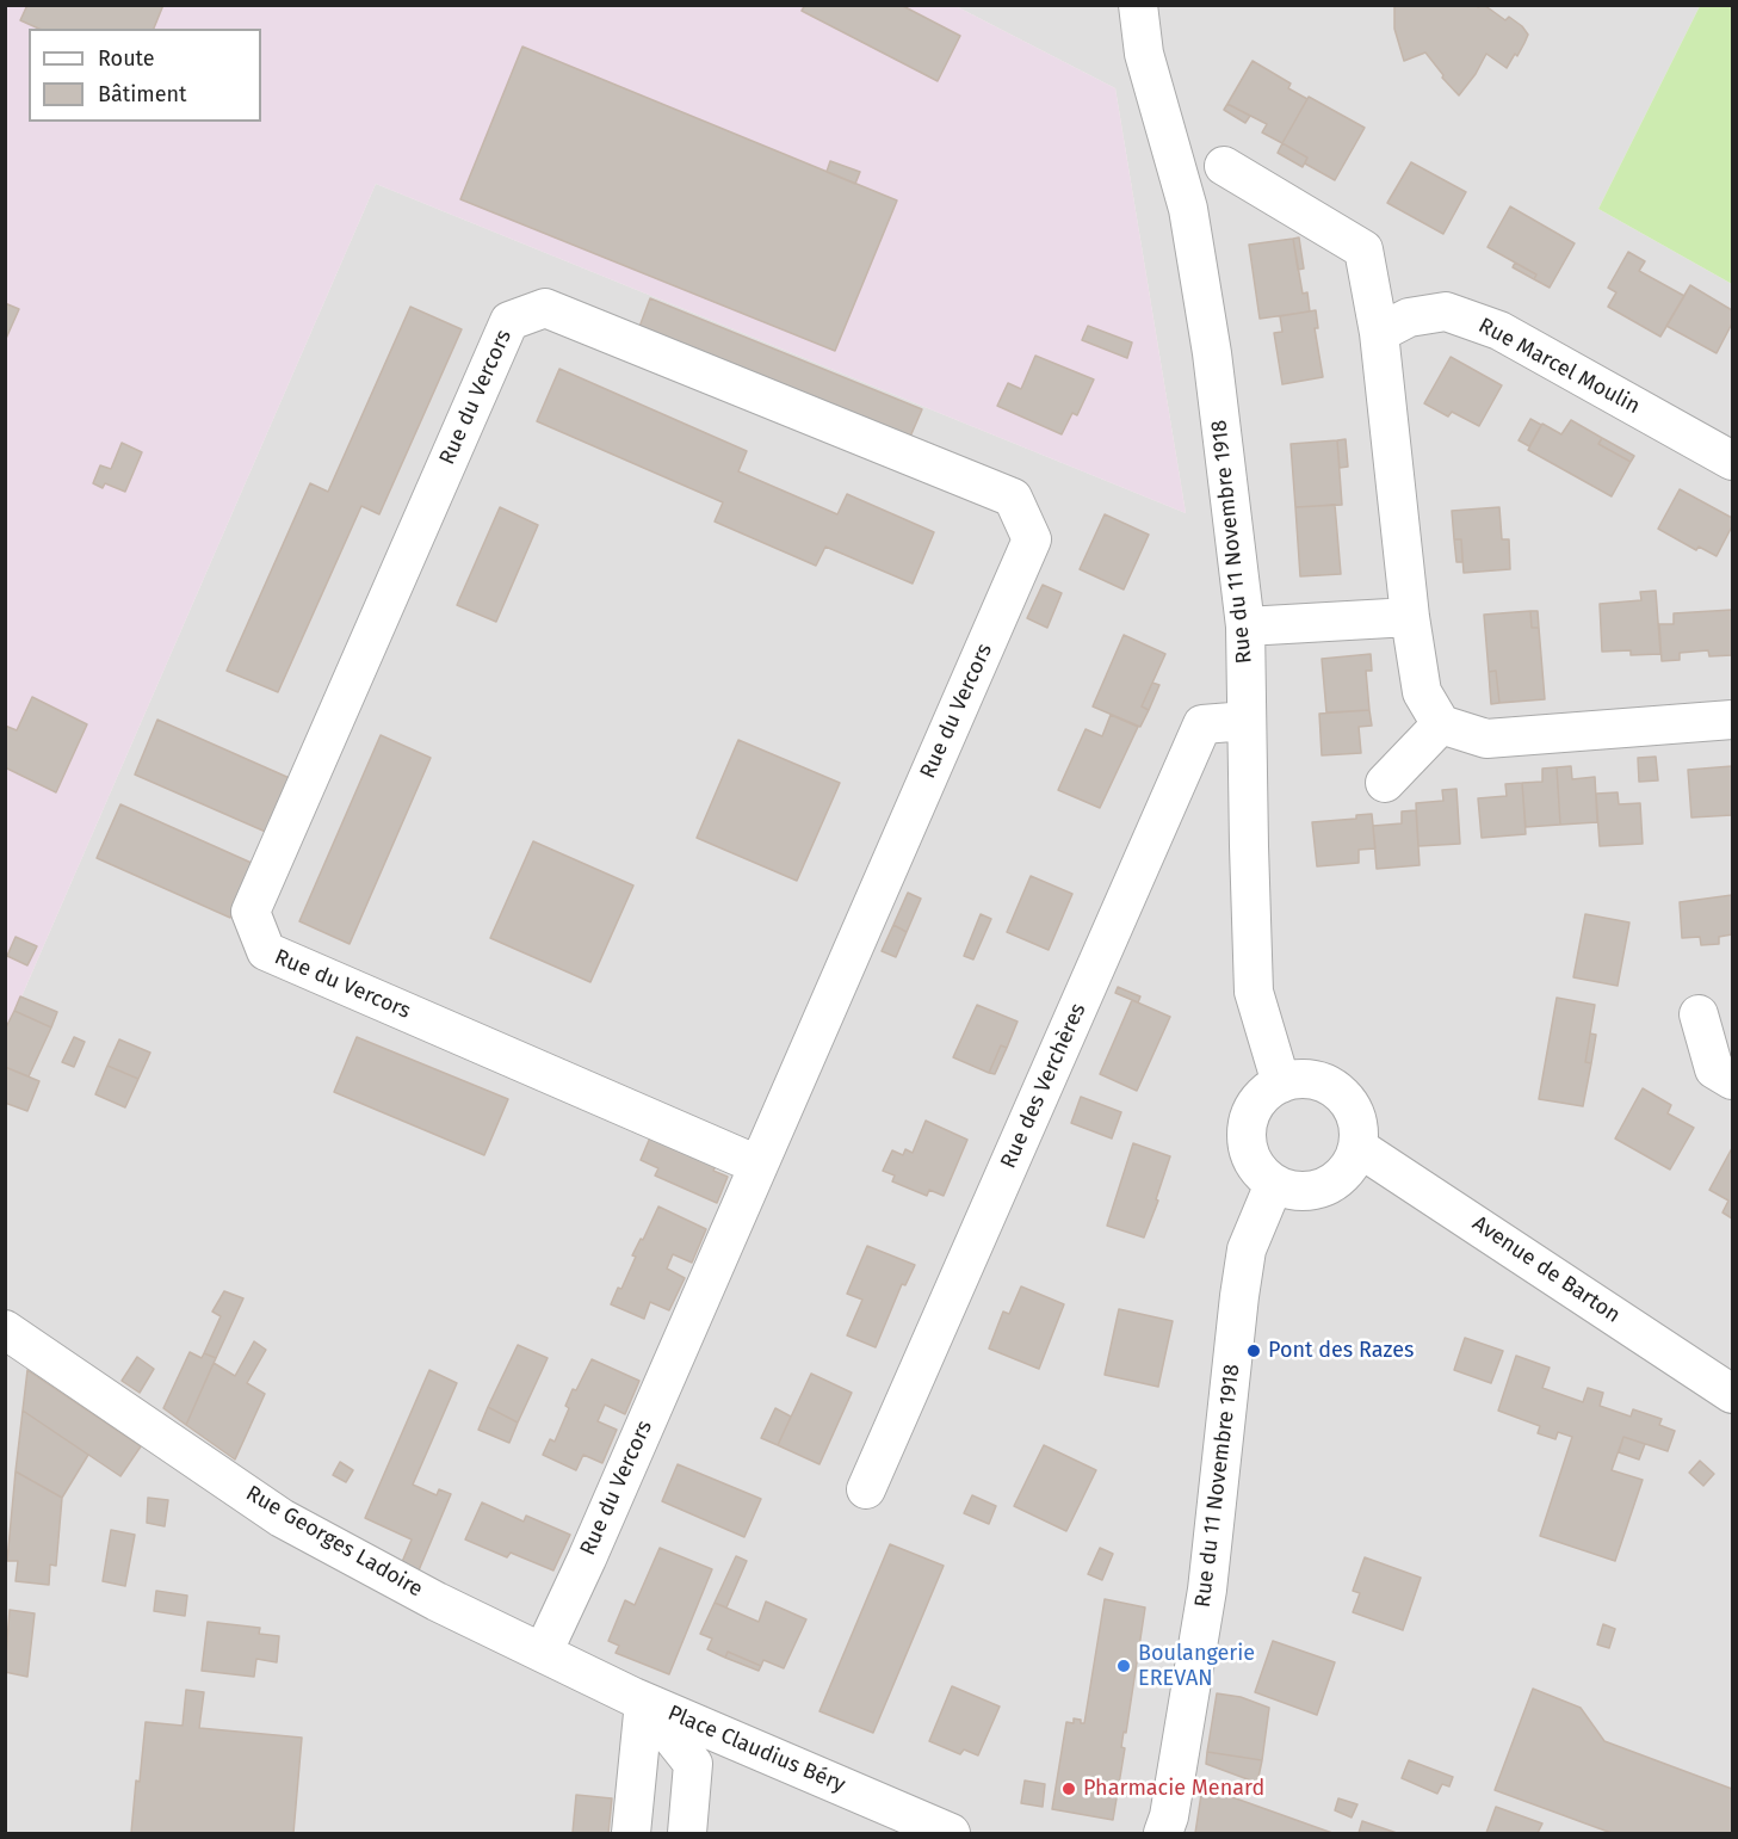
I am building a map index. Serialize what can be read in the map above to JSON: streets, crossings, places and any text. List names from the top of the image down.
{
  "streets": {
    "street": [
      "Rue Marcel Moulin",
      "Rue du Vercors",
      "Rue du 11 Novembre 1918",
      "Rue des Verchères",
      "Avenue de Barton",
      "Rue Georges Ladoire",
      "Place Claudius Béry"
    ]
  },
  "crossings": [
    ["Rue du Vercors", "Rue Georges Ladoire"],
    ["Rue du 11 Novembre 1918", "Rue des Verchères"],
    ["Rue du 11 Novembre 1918", "Avenue de Barton"],
    ["Rue Georges Ladoire", "Place Claudius Béry"]
  ],
  "places": ["Pont des Razes", "Boulangerie EREVAN", "Pharmacie Menard"],
  "legend": ["Route", "Bâtiment"]
}
